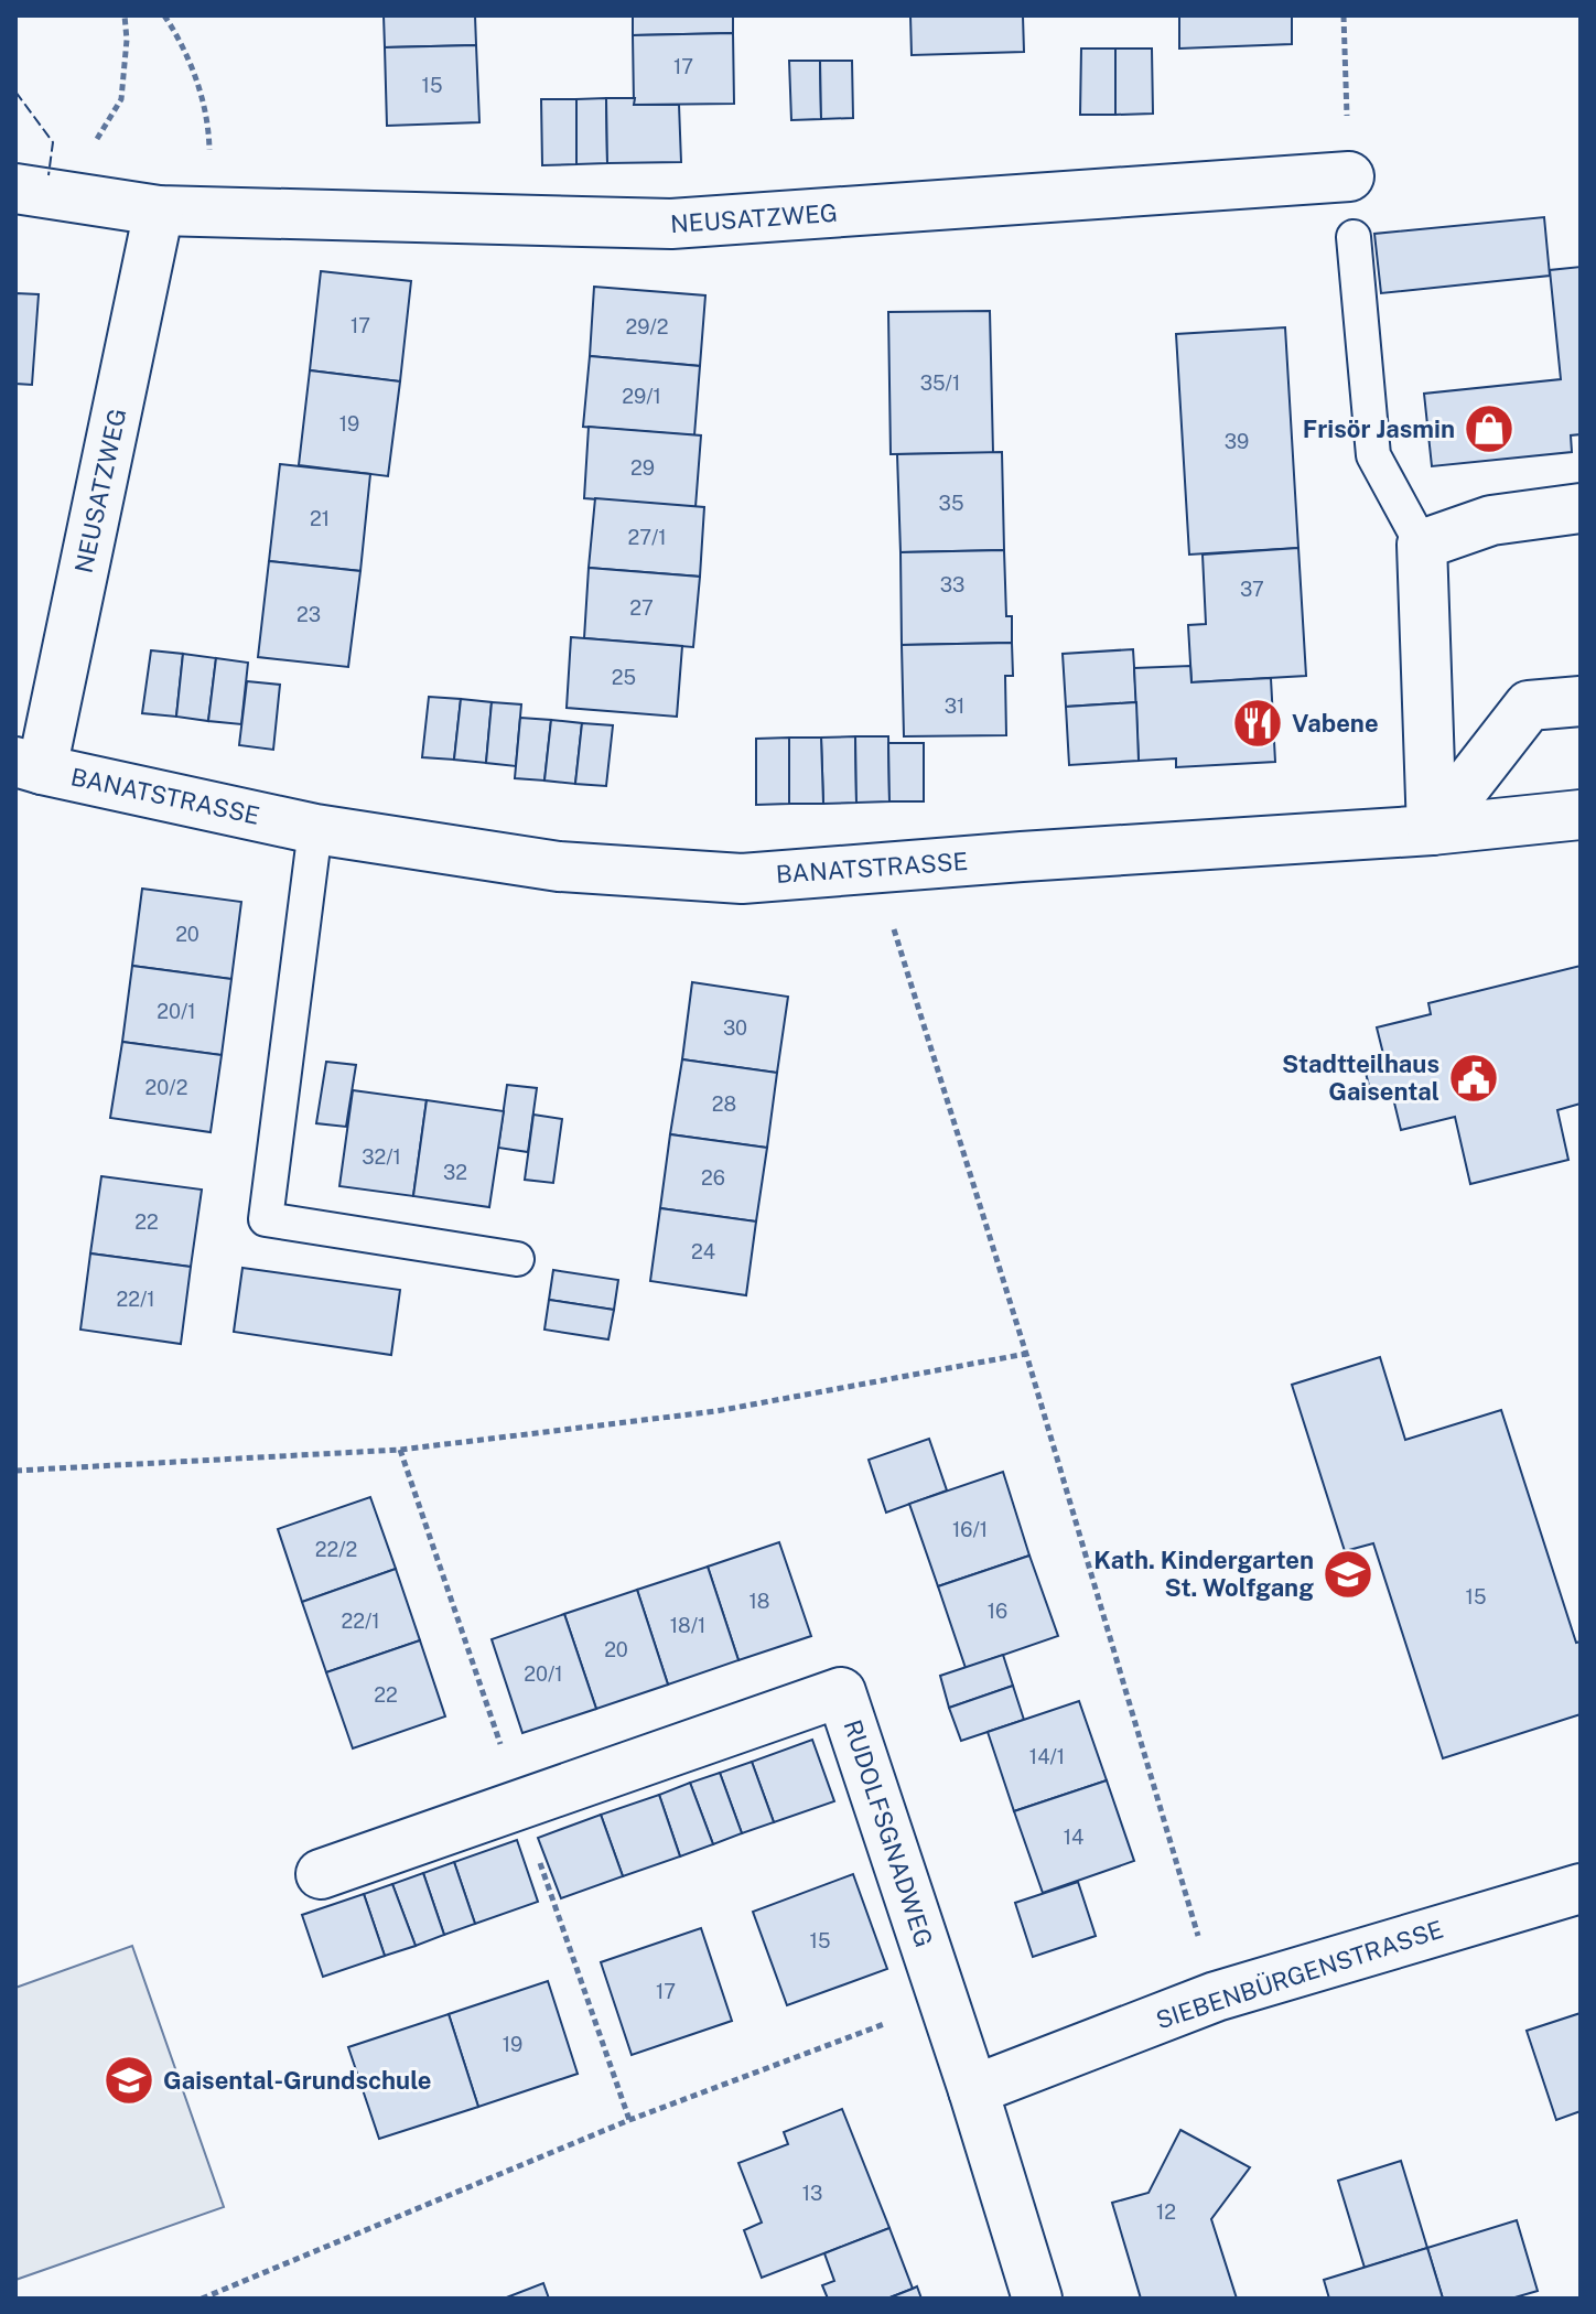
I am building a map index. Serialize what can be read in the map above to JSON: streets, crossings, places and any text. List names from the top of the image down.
{
  "streets": {
    "street": [
      "NEUSATZWEG",
      "BANATSTRASSE",
      "RUDOLFSGNADWEG",
      "SIEBENBÜRGENSTRASSE"
    ]
  },
  "crossings": [
    ["NEUSATZWEG", "BANATSTRASSE"],
    ["RUDOLFSGNADWEG", "SIEBENBÜRGENSTRASSE"]
  ],
  "places": {
    "shop": ["Frisör Jasmin"],
    "restaurant": ["Vabene"],
    "public building": ["Stadtteilhaus Gaisental"],
    "school or university": ["Kath. Kindergarten St. Wolfgang", "Gaisental-Grundschule"]
  },
  "house_numbers": [
    "17",
    "15",
    "17",
    "29/2",
    "35/1",
    "29/1",
    "19",
    "39",
    "29",
    "35",
    "21",
    "27/1",
    "33",
    "37",
    "27",
    "23",
    "25",
    "31",
    "20",
    "20/1",
    "30",
    "20/2",
    "28",
    "32/1",
    "32",
    "26",
    "22",
    "24",
    "22/1",
    "16/1",
    "22/2",
    "15",
    "18",
    "16",
    "22/1",
    "18/1",
    "20",
    "20/1",
    "22",
    "14/1",
    "14",
    "15",
    "17",
    "19",
    "13",
    "12"
  ]
}
